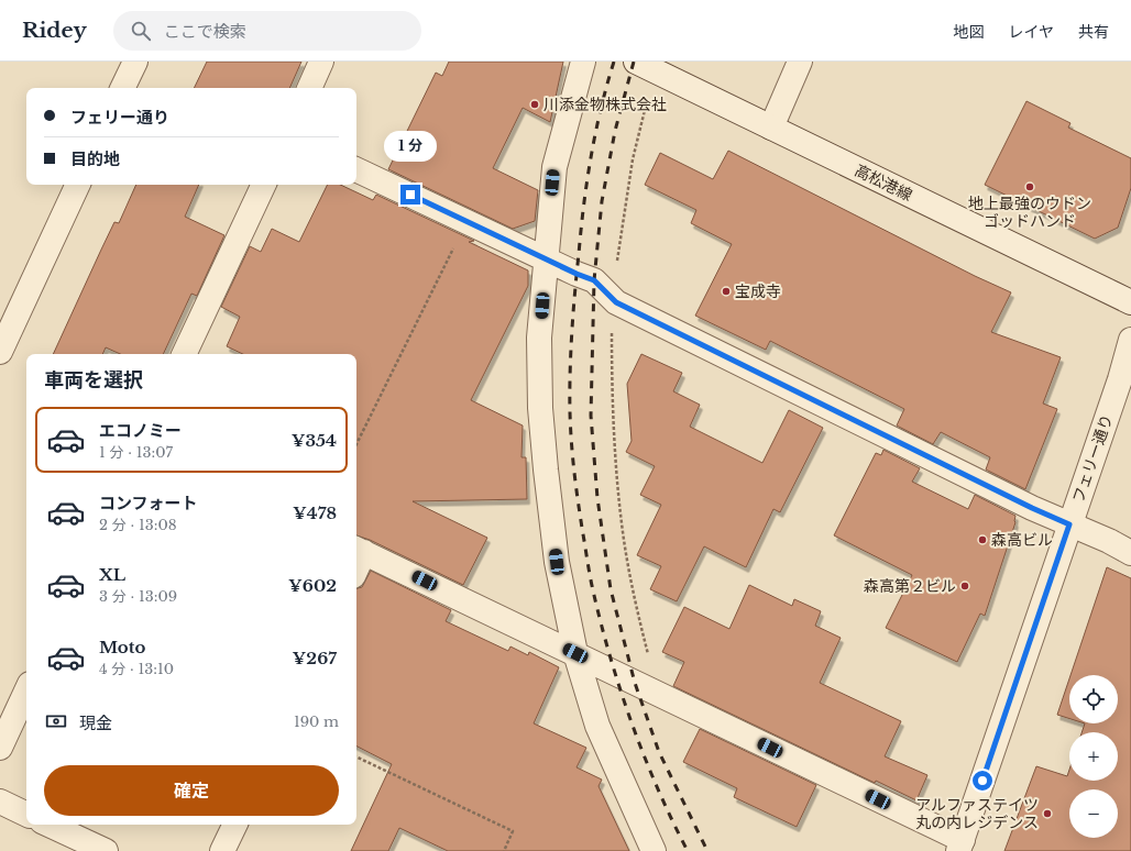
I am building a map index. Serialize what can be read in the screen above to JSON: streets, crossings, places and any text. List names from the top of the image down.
{
  "streets": {
    "street": ["高松港線", "フェリー通り"]
  },
  "places": [
    "川添金物株式会社",
    "地上最強のウドン ゴッドハンド",
    "宝成寺",
    "森高ビル",
    "森高第２ビル",
    "アルファステイツ 丸の内レジデンス"
  ],
  "page": {
    "header": "Ridey",
    "search": "ここで検索",
    "nav": ["地図", "レイヤ", "共有"],
    "banner": ["フェリー通り", "目的地"],
    "bubble": "1 分",
    "heading": "車両を選択",
    "list": [
      {
        "name": "エコノミー",
        "note": "1 分 · 13:07",
        "value": "¥354"
      },
      {
        "name": "コンフォート",
        "note": "2 分 · 13:08",
        "value": "¥478"
      },
      {
        "name": "XL",
        "note": "3 分 · 13:09",
        "value": "¥602"
      },
      {
        "name": "Moto",
        "note": "4 分 · 13:10",
        "value": "¥267"
      }
    ],
    "map_buttons": ["+", "−"],
    "pay": ["現金", "190 m"],
    "buttons": "確定"
  }
}
